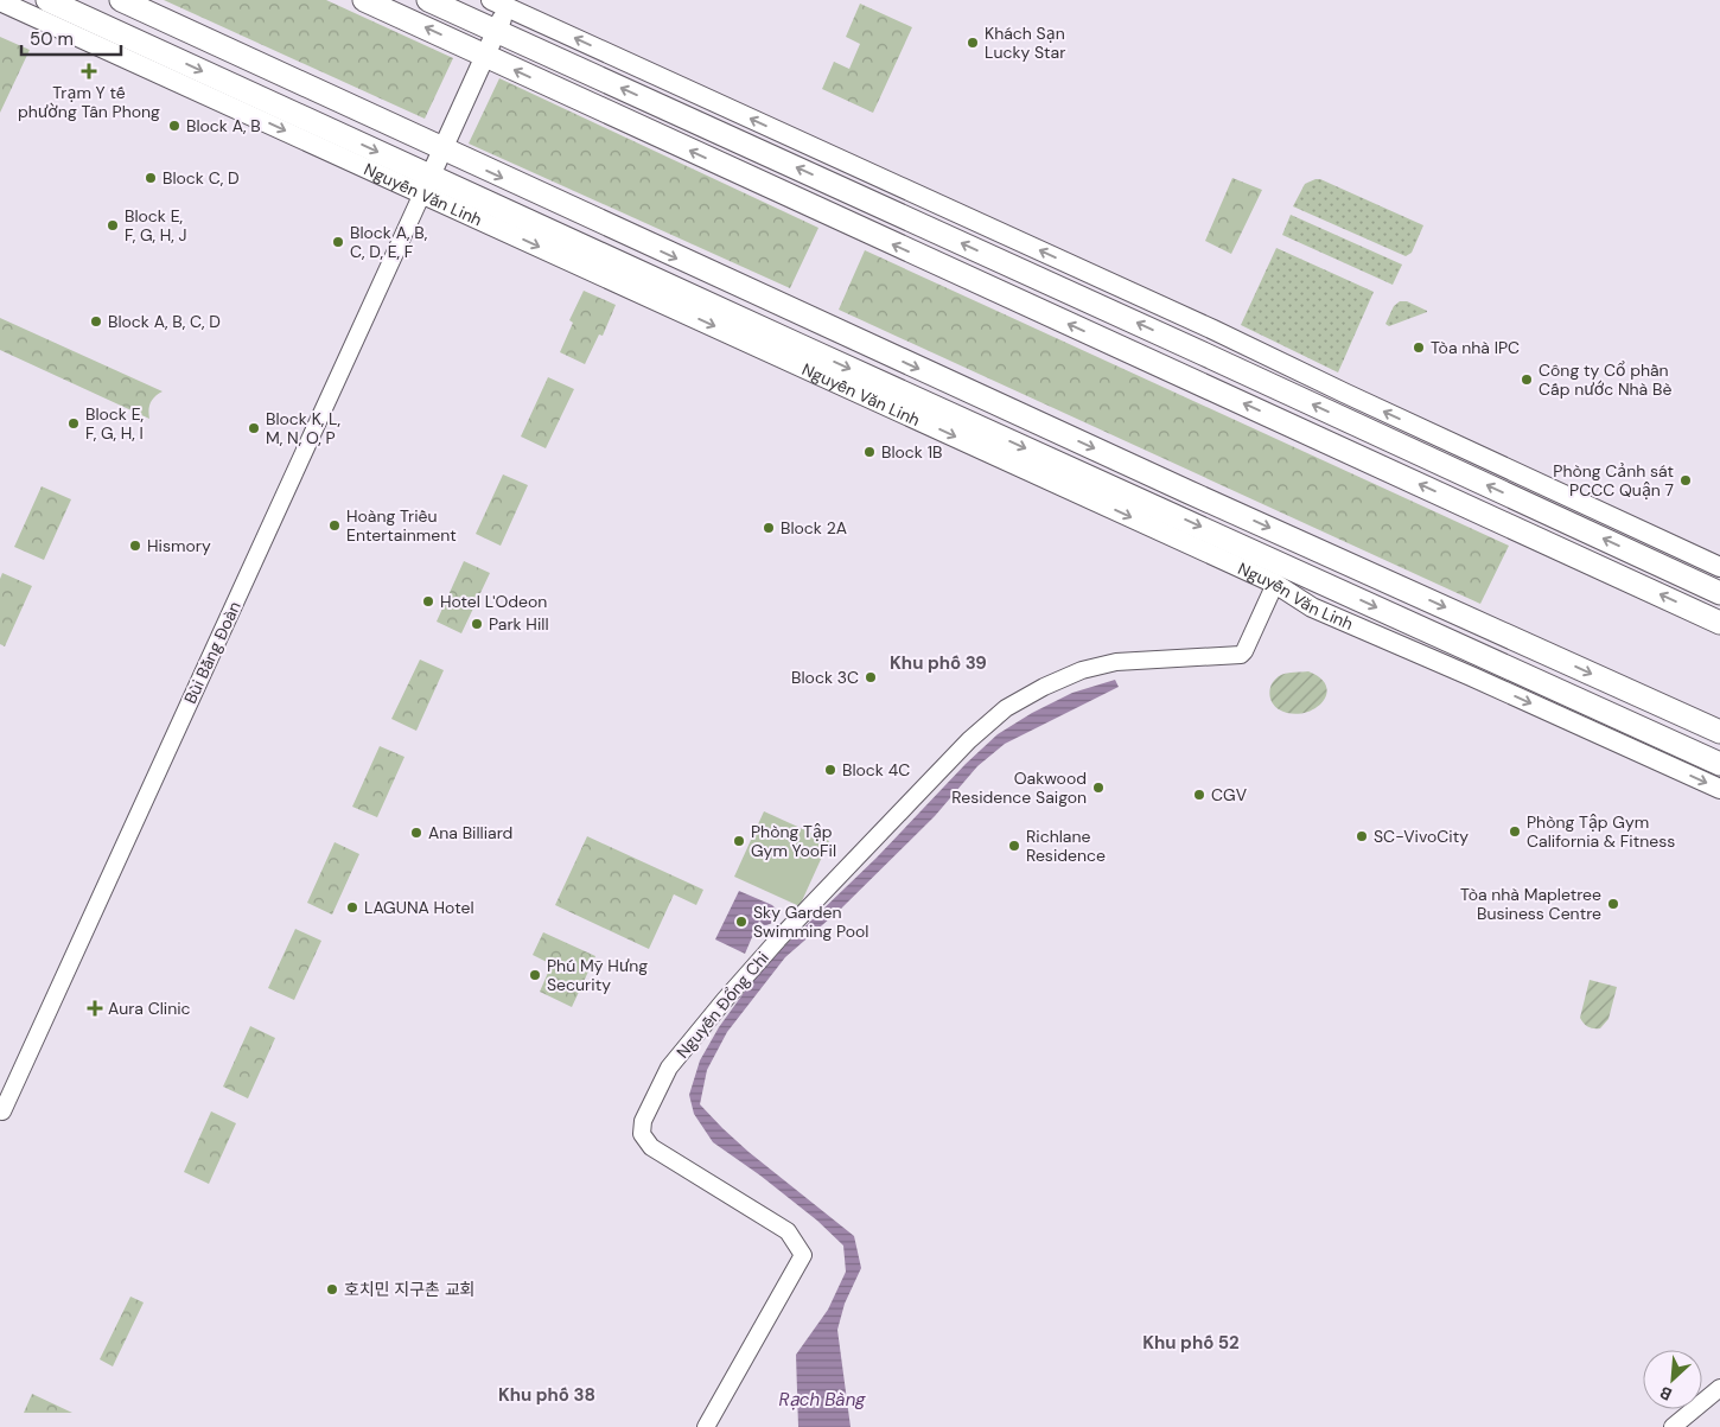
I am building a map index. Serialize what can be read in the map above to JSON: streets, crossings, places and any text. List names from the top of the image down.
{
  "streets": {
    "highway": ["Nguyễn Văn Linh"],
    "street": ["Bùi Bằng Đoàn", "Nguyễn Đổng Chi"]
  },
  "crossings": [
    ["Nguyễn Văn Linh", "Bùi Bằng Đoàn"],
    ["Nguyễn Văn Linh", "Nguyễn Đổng Chi"]
  ],
  "districts": ["Khu phố 39", "Khu phố 52", "Khu phố 38"],
  "water": ["Rạch Bàng"],
  "places": {
    "other": [
      "Khách Sạn Lucky Star",
      "Block A, B",
      "Block C, D",
      "Block E, F, G, H, J",
      "Block A, B, C, D, E, F",
      "Block A, B, C, D",
      "Tòa nhà IPC",
      "Công ty Cổ phần Cấp nước Nhà Bè",
      "Block E, F, G, H, I",
      "Block K, L, M, N, O, P",
      "Block 1B",
      "Phòng Cảnh sát PCCC Quận 7",
      "Hoàng Triều Entertainment",
      "Block 2A",
      "Hismory",
      "Hotel L'Odeon",
      "Park Hill",
      "Block 3C",
      "Block 4C",
      "Oakwood Residence Saigon",
      "CGV",
      "Phòng Tập Gym California & Fitness",
      "Ana Billiard",
      "SC-VivoCity",
      "Phòng Tập Gym YooFil",
      "Richlane Residence",
      "Tòa nhà Mapletree Business Centre",
      "LAGUNA Hotel",
      "Sky Garden Swimming Pool",
      "Phú Mỹ Hưng Security",
      "호치민 지구촌 교회"
    ],
    "health": ["Trạm Y tế phường Tân Phong", "Aura Clinic"]
  },
  "scale_bar": "50 m",
  "north": "bottom left"
}
